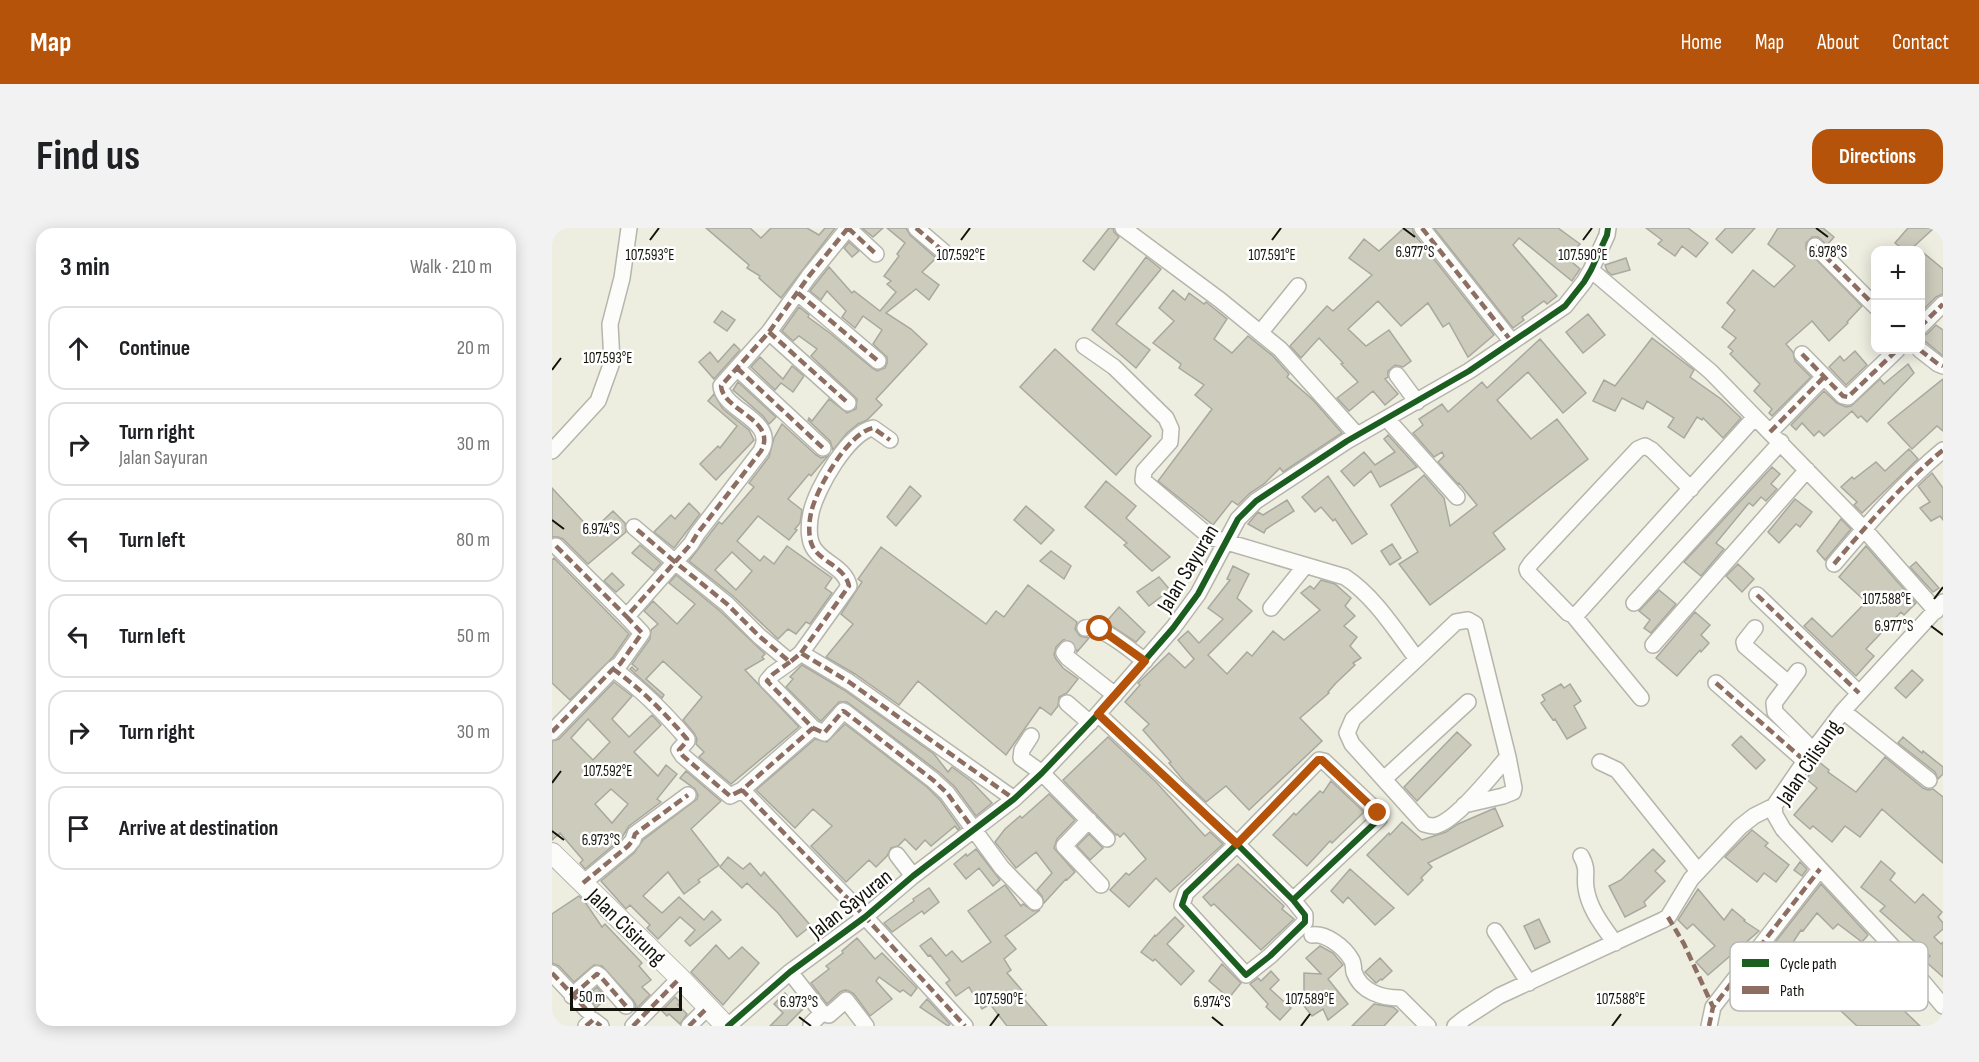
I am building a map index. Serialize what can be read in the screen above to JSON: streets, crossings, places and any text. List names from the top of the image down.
{
  "streets": {
    "main road": ["Jalan Cisirung"],
    "street": ["Jalan Sayuran", "Jalan Cilisung"]
  },
  "crossings": [
    ["Jalan Sayuran", "Jalan Cisirung"]
  ],
  "legend": ["Cycle path", "Path"],
  "scale_bar": "50 m",
  "page": {
    "header": "Map",
    "nav": [
      "Home",
      "Map",
      "About",
      "Contact"
    ],
    "buttons": "Directions",
    "title": "Find us",
    "heading": ["3 min", "Walk · 210 m"],
    "map_buttons": ["+", "−"],
    "list": [
      ["Continue", "20 m"],
      ["Turn right", "Jalan Sayuran", "30 m"],
      ["Turn left", "80 m"],
      ["Turn left", "50 m"],
      ["Turn right", "30 m"],
      "Arrive at destination"
    ],
    "scale": "50 m"
  },
  "coordinates": [
    "6.977°S",
    "6.978°S",
    "107.593°E",
    "107.592°E",
    "107.591°E",
    "107.590°E",
    "6.974°S",
    "107.588°E",
    "6.973°S",
    "107.589°E"
  ]
}
